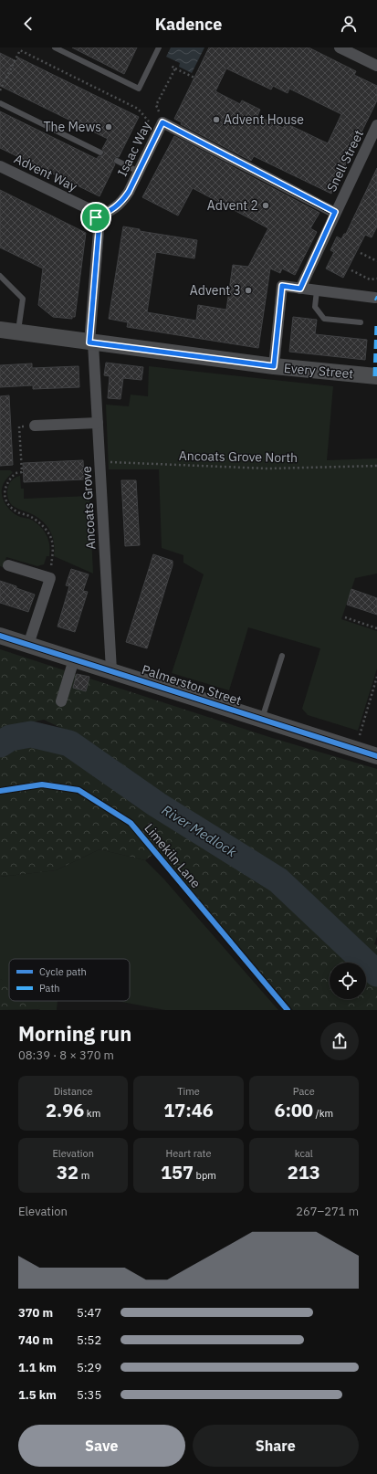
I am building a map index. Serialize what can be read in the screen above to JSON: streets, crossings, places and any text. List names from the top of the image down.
{
  "streets": {
    "street": [
      "Isaac Way",
      "Snell Street",
      "Advent Way",
      "Every Street",
      "Ancoats Grove",
      "Palmerston Street"
    ],
    "path": ["Ancoats Grove North"],
    "cycle path": ["Limekiln Lane"]
  },
  "crossings": [
    ["Isaac Way", "Snell Street"],
    ["Isaac Way", "Advent Way"],
    ["Every Street", "Ancoats Grove"],
    ["Ancoats Grove North", "Ancoats Grove"],
    ["Ancoats Grove", "Palmerston Street"]
  ],
  "water": ["River Medlock"],
  "places": [
    "Advent House",
    "The Mews",
    "Advent 2",
    "Advent 3"
  ],
  "legend": ["Cycle path", "Path"],
  "page": {
    "header": "Kadence",
    "heading": ["Morning run", "08:39 · 8 × 370 m"],
    "stats": [
      ["Distance", "2.96 km"],
      ["Time", "17:46"],
      ["Pace", "6:00 /km"],
      ["Elevation", "32 m"],
      ["Heart rate", "157 bpm"],
      ["kcal", "213"]
    ],
    "chart": ["Elevation", "267–271 m"],
    "list": [
      {
        "name": "370 m",
        "note": "5:47"
      },
      {
        "name": "740 m",
        "note": "5:52"
      },
      {
        "name": "1.1 km",
        "note": "5:29"
      },
      {
        "name": "1.5 km",
        "note": "5:35"
      }
    ],
    "buttons": ["Save", "Share"]
  }
}
